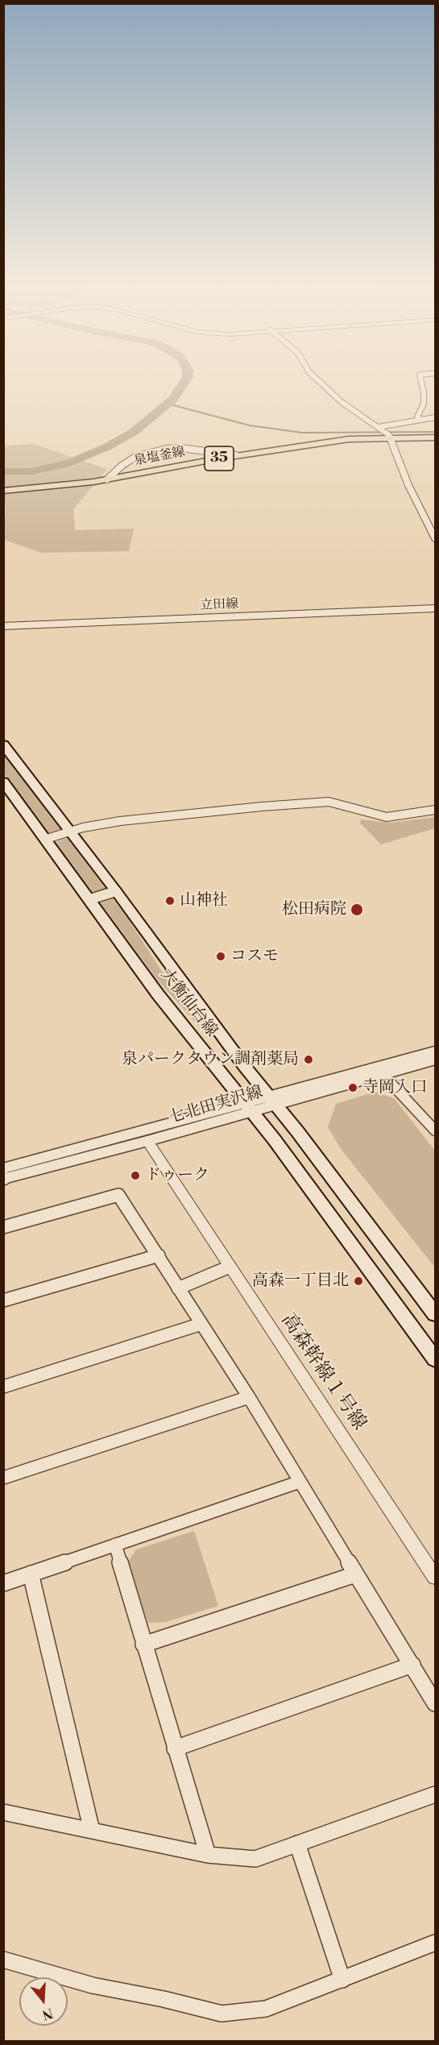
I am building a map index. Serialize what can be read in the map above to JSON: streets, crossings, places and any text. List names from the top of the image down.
{
  "streets": {
    "main road": ["泉塩釜線", "35", "大衡仙台線"],
    "street": ["立田線", "七北田実沢線", "高森幹線１号線"]
  },
  "crossings": [
    ["大衡仙台線", "七北田実沢線"],
    ["七北田実沢線", "高森幹線１号線"]
  ],
  "places": [
    "山神社",
    "松田病院",
    "コスモ",
    "泉パークタウン調剤薬局",
    "寺岡入口",
    "ドゥーク",
    "高森一丁目北"
  ],
  "north": "bottom"
}
